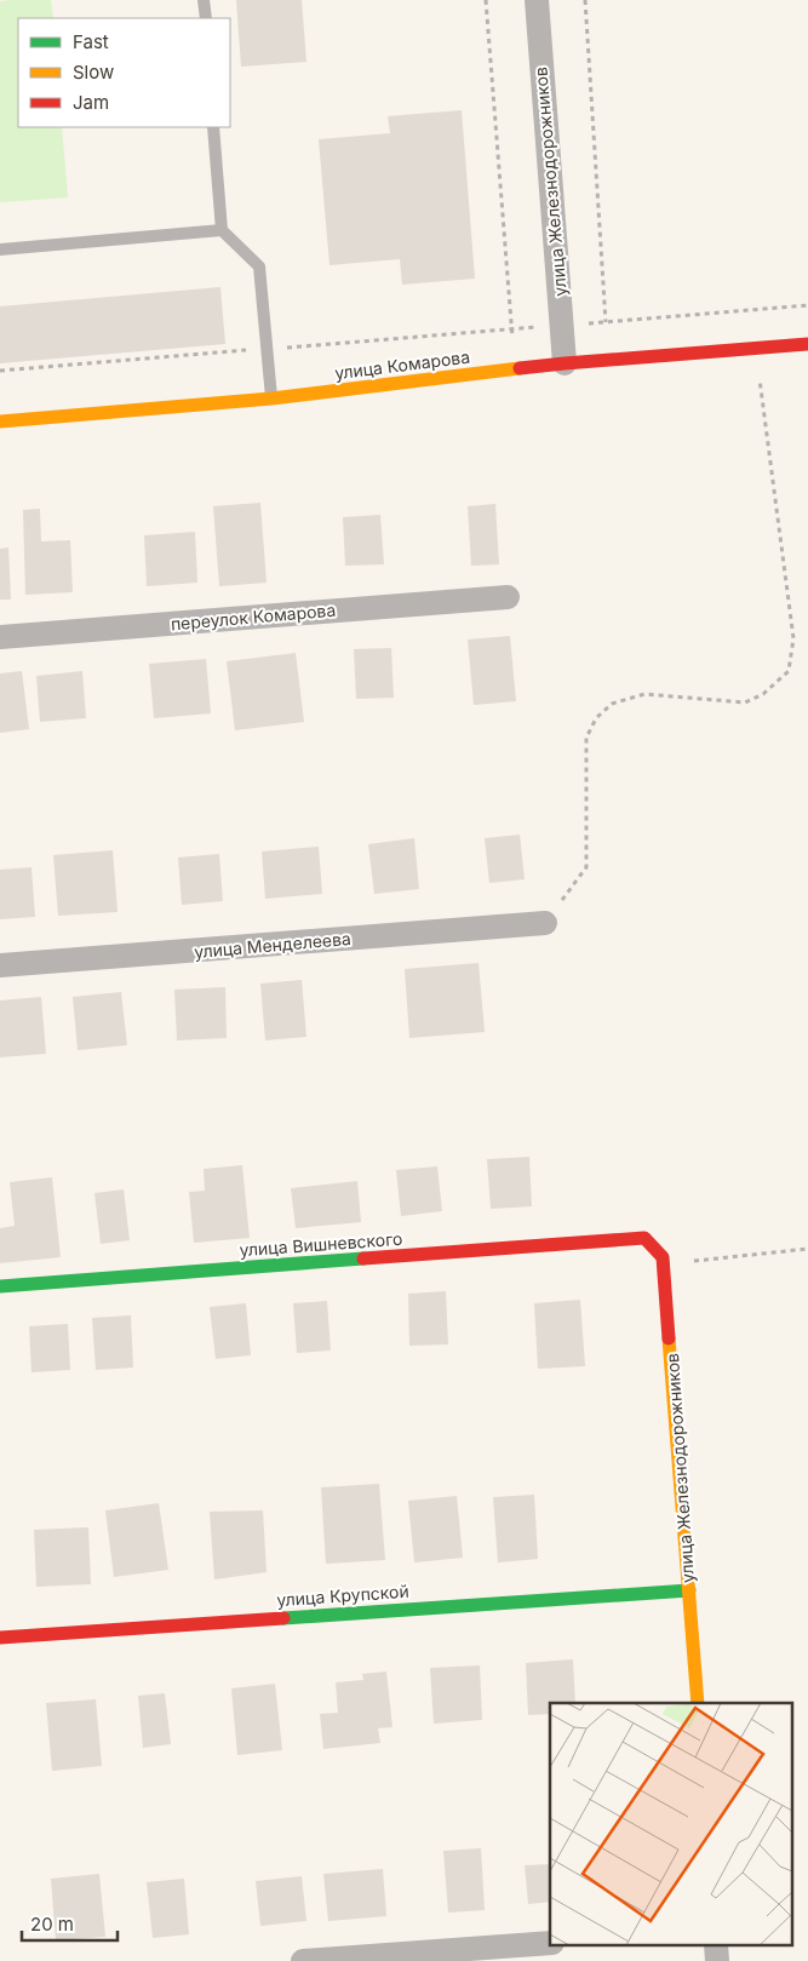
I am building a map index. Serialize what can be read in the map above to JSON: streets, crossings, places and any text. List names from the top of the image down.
{
  "streets": {
    "street": [
      "улица Железнодорожников",
      "улица Комарова",
      "переулок Комарова",
      "улица Менделеева",
      "улица Вишневского",
      "улица Крупской"
    ]
  },
  "crossings": [
    ["улица Железнодорожников", "улица Комарова"],
    ["улица Железнодорожников", "улица Вишневского"],
    ["улица Железнодорожников", "улица Крупской"]
  ],
  "legend": ["Fast", "Slow", "Jam"],
  "scale_bar": "20 m"
}
